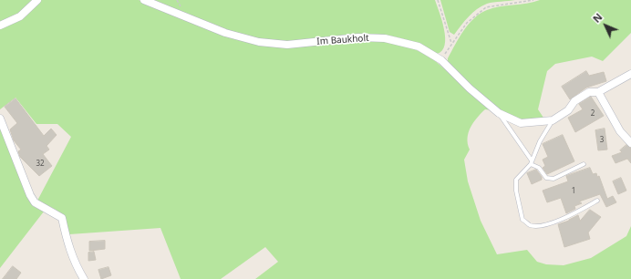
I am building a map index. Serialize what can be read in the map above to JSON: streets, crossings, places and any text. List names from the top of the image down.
{
  "streets": {
    "street": ["Im Baukholt"]
  },
  "house_numbers": [
    "2",
    "3",
    "32",
    "1"
  ],
  "north": "top left"
}
